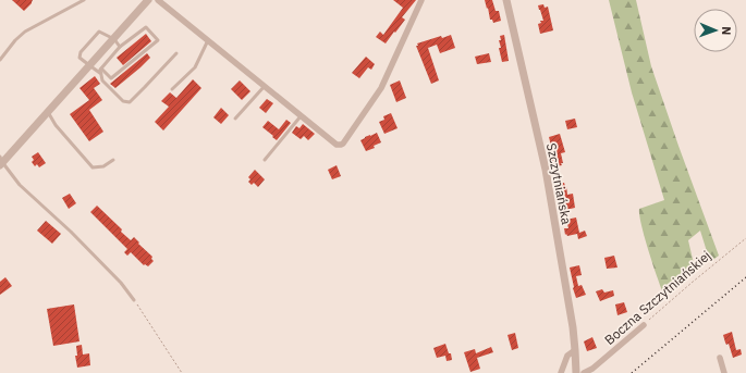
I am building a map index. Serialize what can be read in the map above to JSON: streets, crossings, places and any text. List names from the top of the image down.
{
  "streets": {
    "street": ["Szczytniańska", "Boczna Szczytniańskiej"]
  },
  "north": "right"
}
